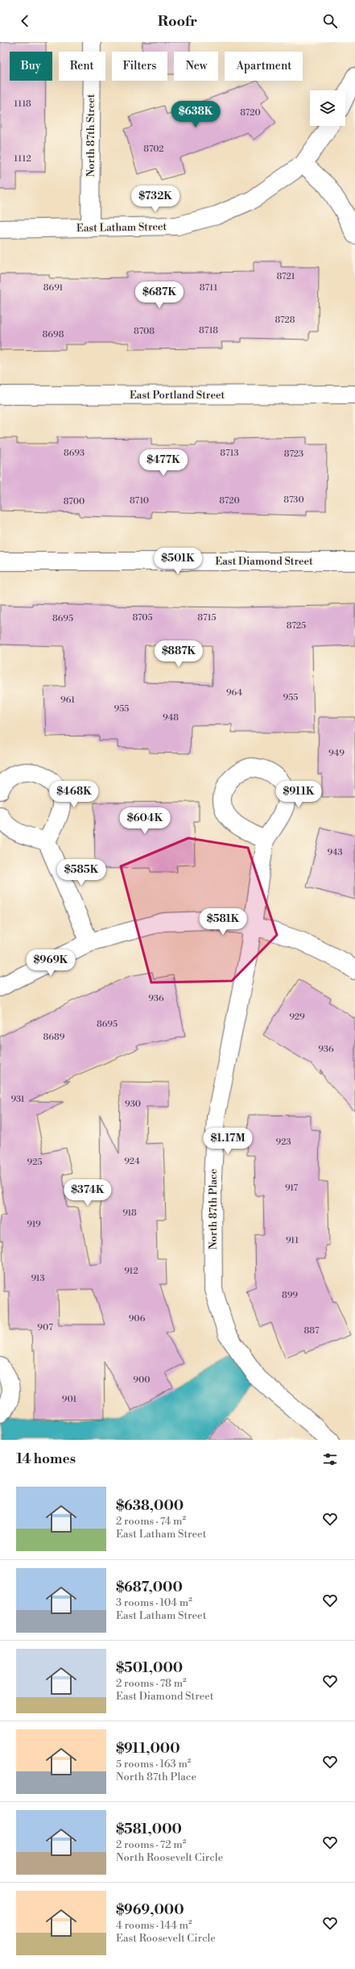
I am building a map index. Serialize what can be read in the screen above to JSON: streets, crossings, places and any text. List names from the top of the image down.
{
  "streets": {
    "street": [
      "North 87th Street",
      "East Latham Street",
      "East Portland Street",
      "East Diamond Street",
      "North 87th Place"
    ]
  },
  "crossings": [
    ["North 87th Street", "East Latham Street"]
  ],
  "house_numbers": [
    "1118",
    "8720",
    "8702",
    "1112",
    "8721",
    "8691",
    "8711",
    "8728",
    "8718",
    "8708",
    "8698",
    "8693",
    "8713",
    "8723",
    "8730",
    "8710",
    "8720",
    "8700",
    "8705",
    "8715",
    "8695",
    "8725",
    "964",
    "955",
    "961",
    "955",
    "948",
    "949",
    "943",
    "936",
    "929",
    "8695",
    "8689",
    "936",
    "931",
    "930",
    "923",
    "924",
    "925",
    "917",
    "918",
    "919",
    "911",
    "912",
    "913",
    "899",
    "906",
    "907",
    "887",
    "900",
    "901"
  ],
  "page": {
    "header": "Roofr",
    "chip": [
      "Buy",
      "Rent",
      "Filters",
      "New",
      "Apartment"
    ],
    "price": [
      "$638K",
      "$732K",
      "$687K",
      "$477K",
      "$501K",
      "$887K",
      "$468K",
      "$911K",
      "$604K",
      "$585K",
      "$581K",
      "$969K",
      "$1.17M",
      "$374K"
    ],
    "heading": "14 homes",
    "list": [
      {
        "name": "$638,000",
        "note": "2 rooms · 74 m² · East Latham Street"
      },
      {
        "name": "$687,000",
        "note": "3 rooms · 104 m² · East Latham Street"
      },
      {
        "name": "$501,000",
        "note": "2 rooms · 78 m² · East Diamond Street"
      },
      {
        "name": "$911,000",
        "note": "5 rooms · 163 m² · North 87th Place"
      },
      {
        "name": "$581,000",
        "note": "2 rooms · 72 m² · North Roosevelt Circle"
      },
      {
        "name": "$969,000",
        "note": "4 rooms · 144 m² · East Roosevelt Circle"
      }
    ]
  }
}
